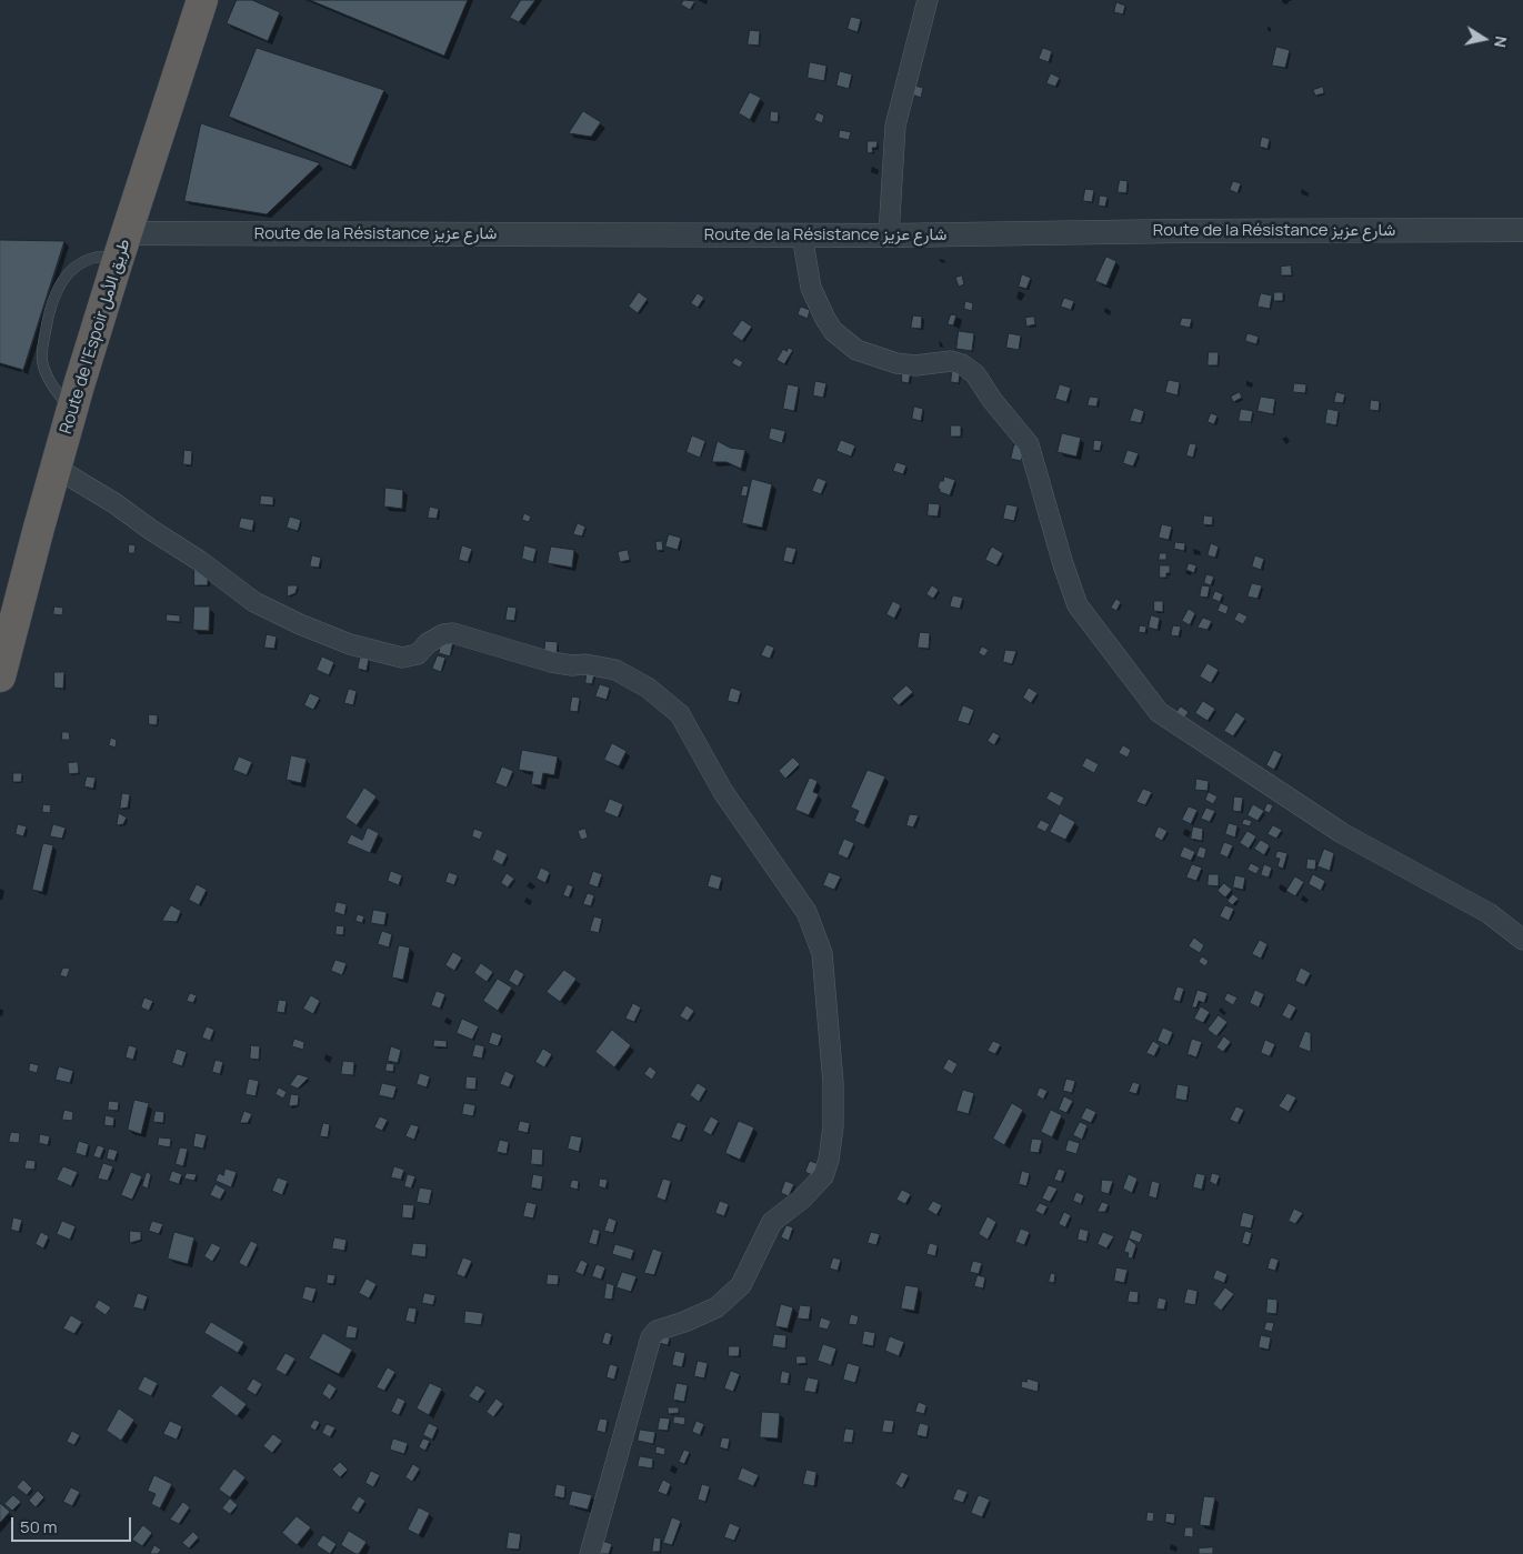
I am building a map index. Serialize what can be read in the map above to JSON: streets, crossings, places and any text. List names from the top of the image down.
{
  "streets": {
    "highway": ["Route de l’Espoir طريق الأمل"],
    "street": ["Route de la Résistance شارع عزيز"]
  },
  "crossings": [
    ["Route de la Résistance شارع عزيز", "Route de l’Espoir طريق الأمل"]
  ],
  "scale_bar": "50 m",
  "north": "right"
}
